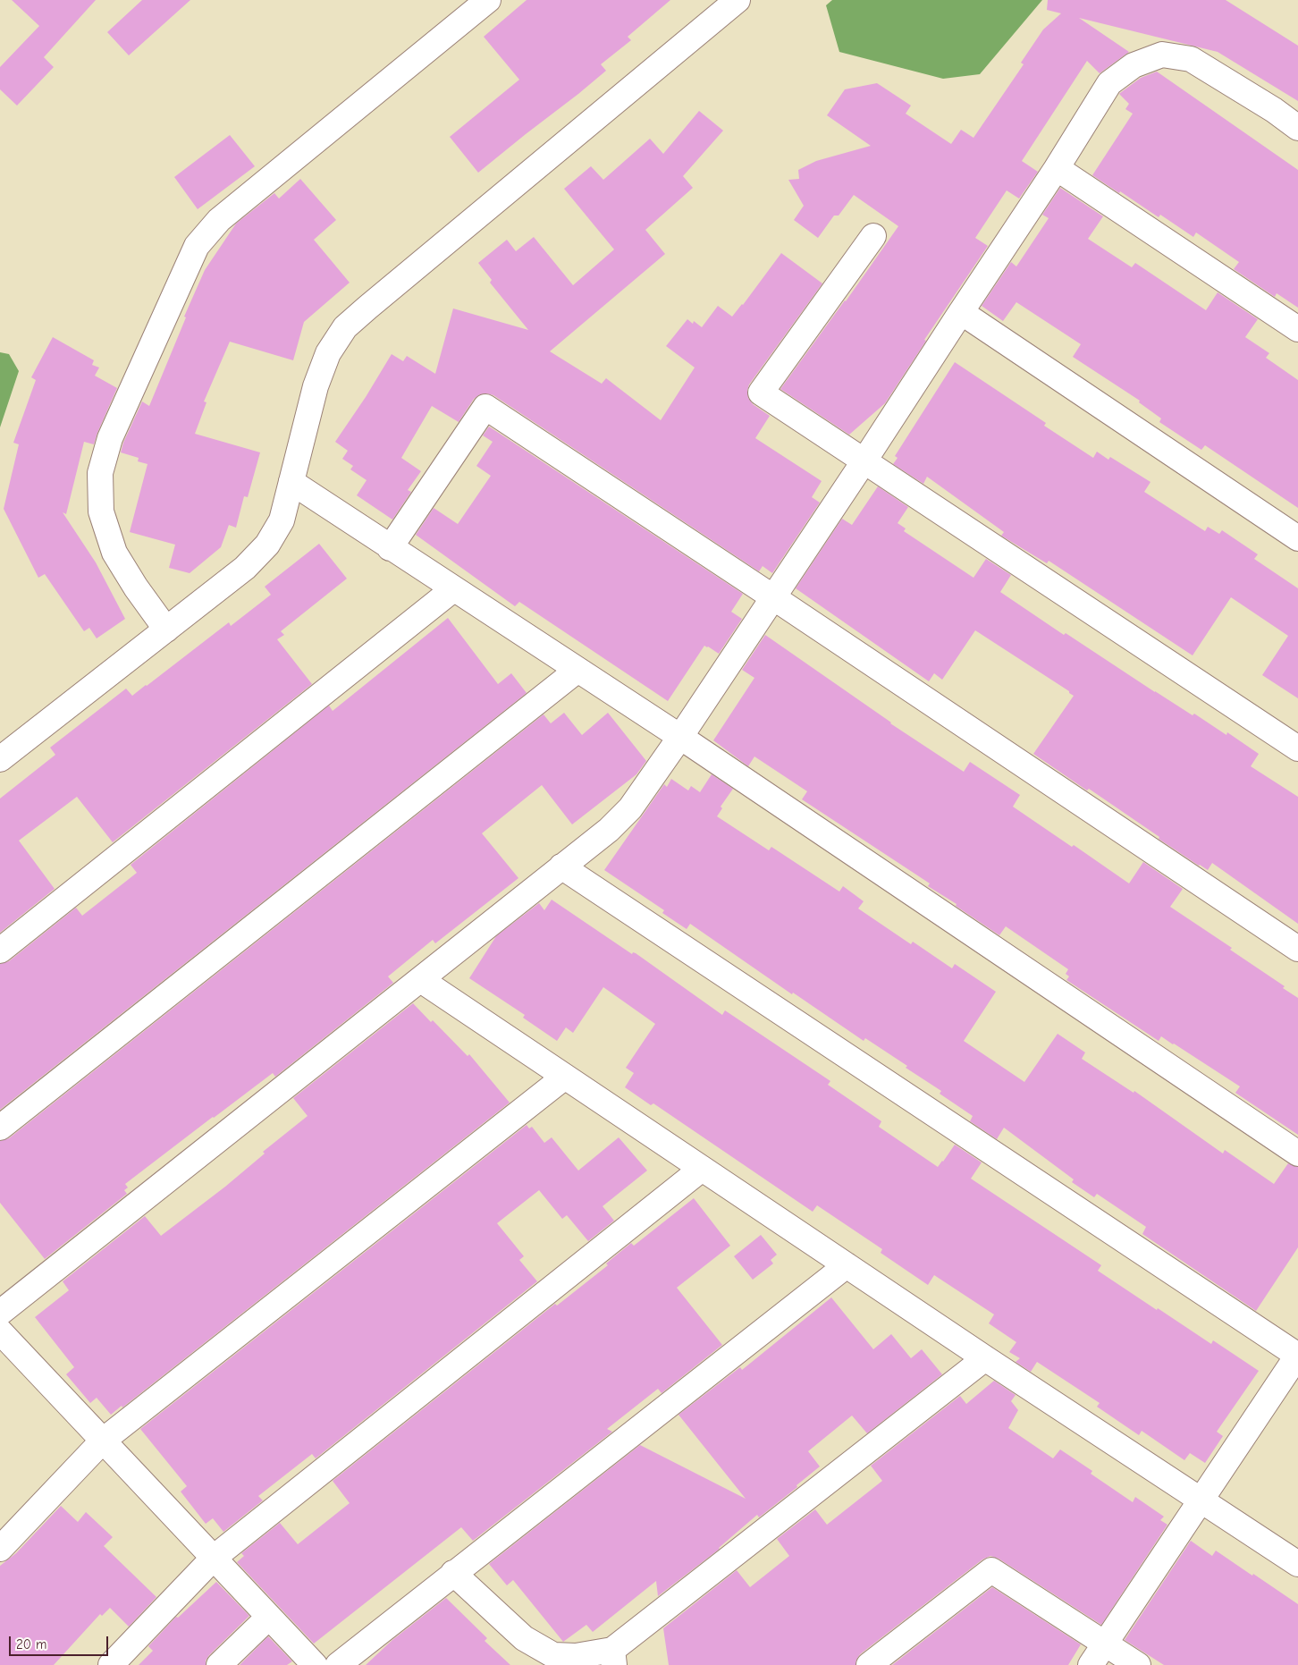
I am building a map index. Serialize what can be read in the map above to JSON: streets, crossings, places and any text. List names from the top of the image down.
{
  "scale_bar": "20 m"
}
